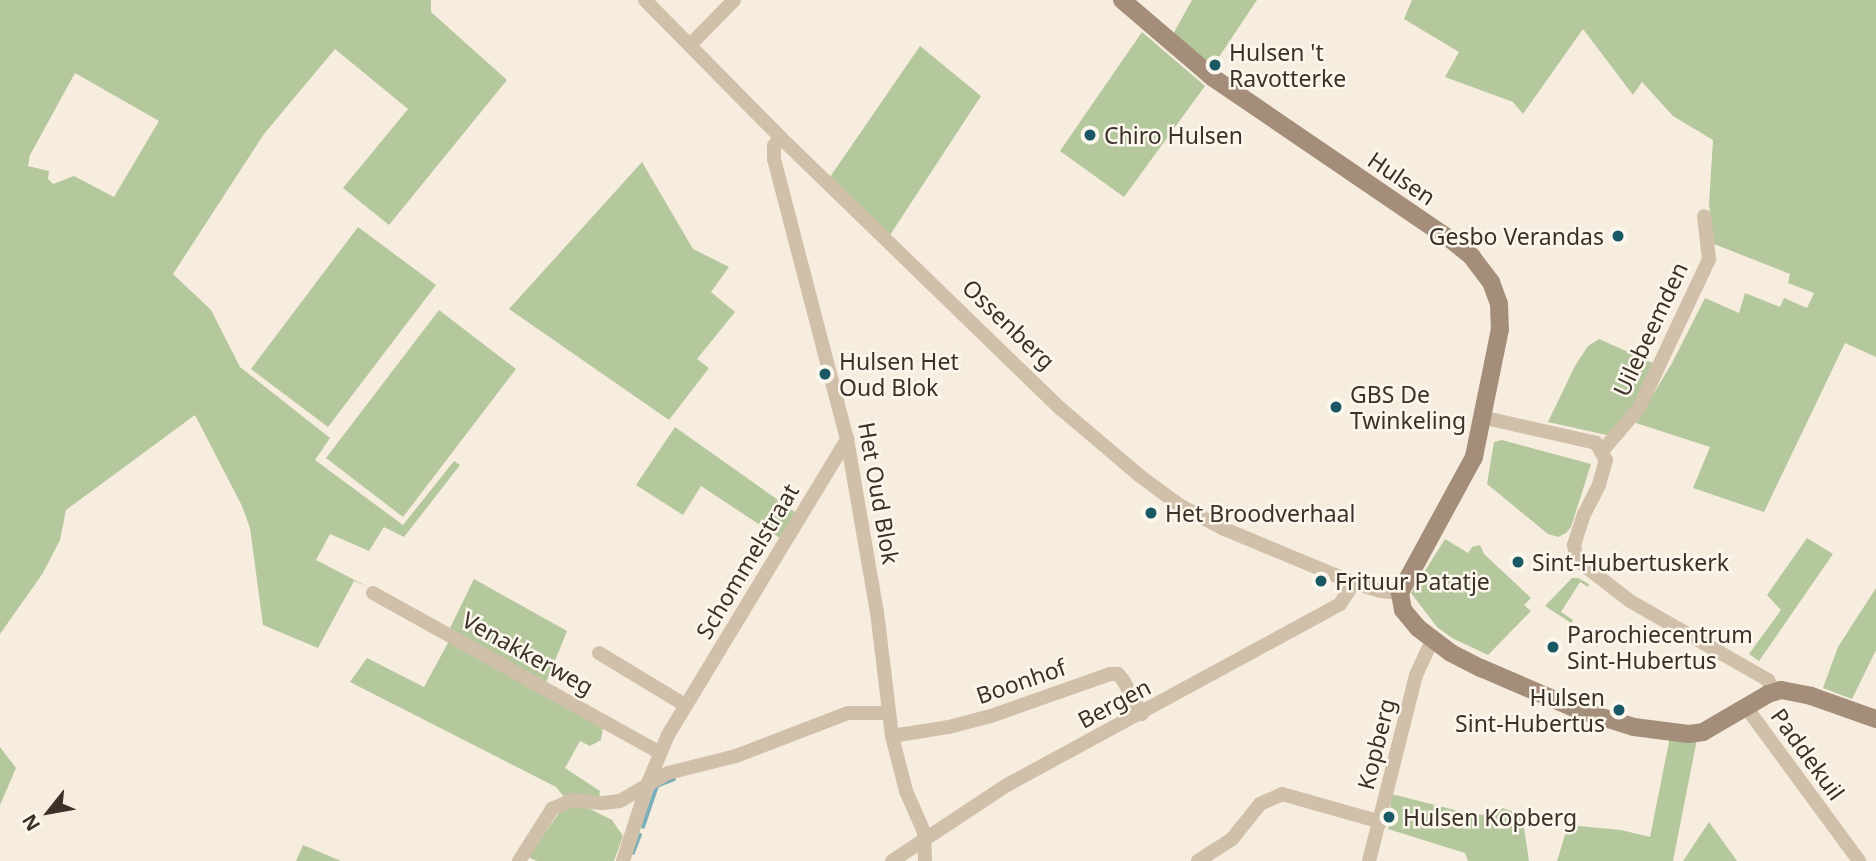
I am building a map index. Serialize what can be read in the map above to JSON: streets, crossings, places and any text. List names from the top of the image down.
{
  "streets": {
    "street": [
      "Hulsen",
      "Ossenberg",
      "Uilebeemden",
      "Het Oud Blok",
      "Schommelstraat",
      "Venakkerweg",
      "Boonhof",
      "Bergen",
      "Kopberg",
      "Paddekuil"
    ]
  },
  "crossings": [
    ["Hulsen", "Ossenberg"],
    ["Ossenberg", "Het Oud Blok"],
    ["Ossenberg", "Bergen"],
    ["Het Oud Blok", "Schommelstraat"],
    ["Het Oud Blok", "Boonhof"],
    ["Het Oud Blok", "Bergen"],
    ["Schommelstraat", "Venakkerweg"],
    ["Boonhof", "Bergen"]
  ],
  "places": [
    "Hulsen 't Ravotterke",
    "Chiro Hulsen",
    "Gesbo Verandas",
    "Hulsen Het Oud Blok",
    "GBS De Twinkeling",
    "Het Broodverhaal",
    "Sint-Hubertuskerk",
    "Frituur Patatje",
    "Parochiecentrum Sint-Hubertus",
    "Hulsen Sint-Hubertus",
    "Hulsen Kopberg"
  ],
  "north": "bottom left"
}
